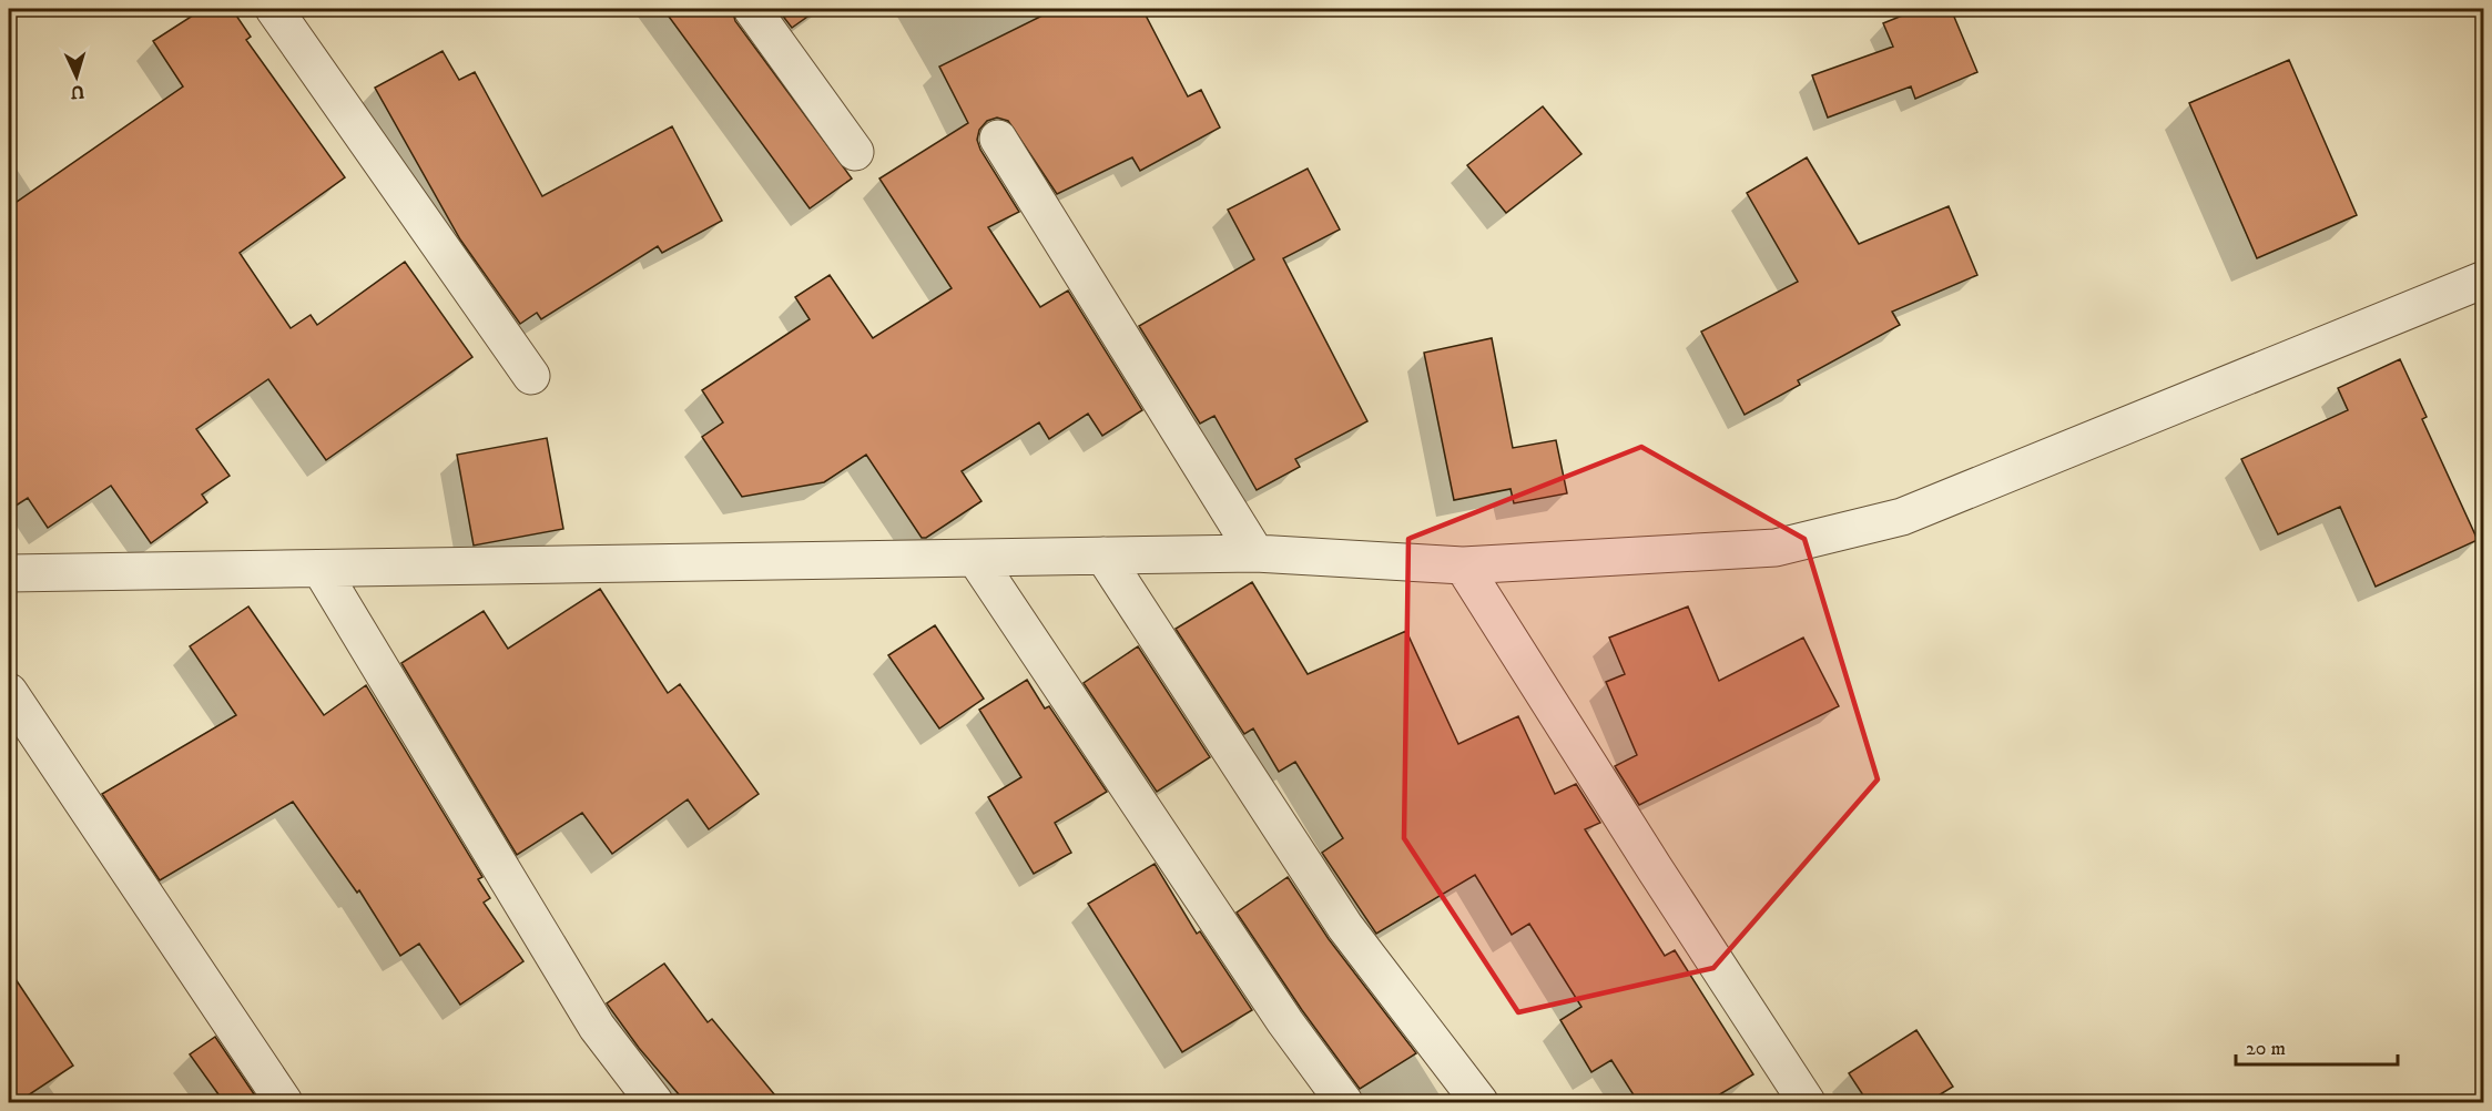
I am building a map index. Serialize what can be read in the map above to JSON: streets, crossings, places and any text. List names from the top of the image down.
{
  "scale_bar": "20 m",
  "north": "bottom"
}
